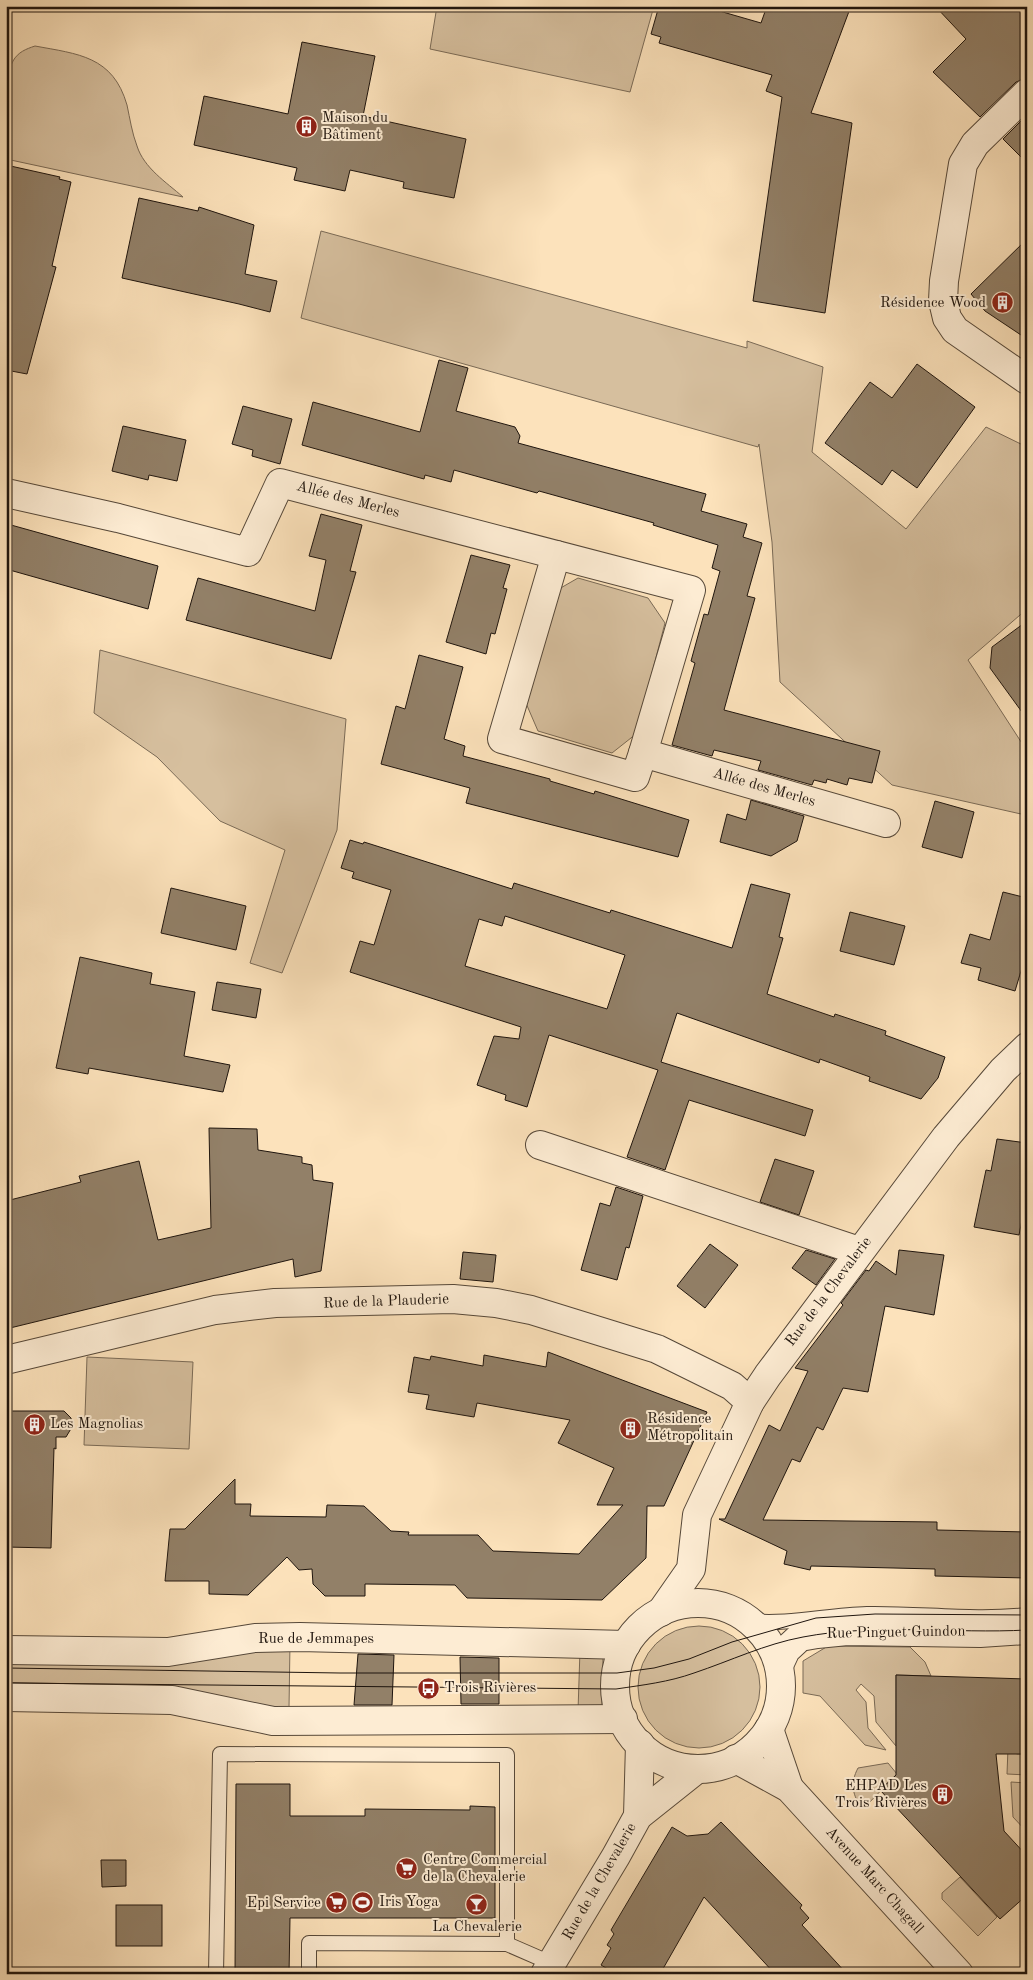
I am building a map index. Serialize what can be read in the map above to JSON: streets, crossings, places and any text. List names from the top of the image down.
{
  "streets": {
    "street": [
      "Allée des Merles",
      "Rue de la Chevalerie",
      "Rue de la Plauderie",
      "Rue Pinguet Guindon",
      "Rue de Jemmapes",
      "Avenue Marc Chagall"
    ]
  },
  "crossings": [
    ["Rue de la Chevalerie", "Rue de la Plauderie"],
    ["Rue de la Chevalerie", "Rue Pinguet Guindon"],
    ["Rue de la Chevalerie", "Rue de Jemmapes"],
    ["Rue de la Chevalerie", "Avenue Marc Chagall"],
    ["Rue Pinguet Guindon", "Rue de Jemmapes"],
    ["Rue Pinguet Guindon", "Avenue Marc Chagall"],
    ["Rue de Jemmapes", "Avenue Marc Chagall"]
  ],
  "places": {
    "building": [
      "Maison du Bâtiment",
      "Résidence Wood",
      "Les Magnolias",
      "Résidence Métropolitain",
      "EHPAD Les Trois Rivières"
    ],
    "bus stop": ["Trois Rivières"],
    "supermarket": ["Centre Commercial de la Chevalerie", "Epi Service"],
    "sports": ["Iris Yoga"],
    "bar": ["La Chevalerie"]
  }
}
